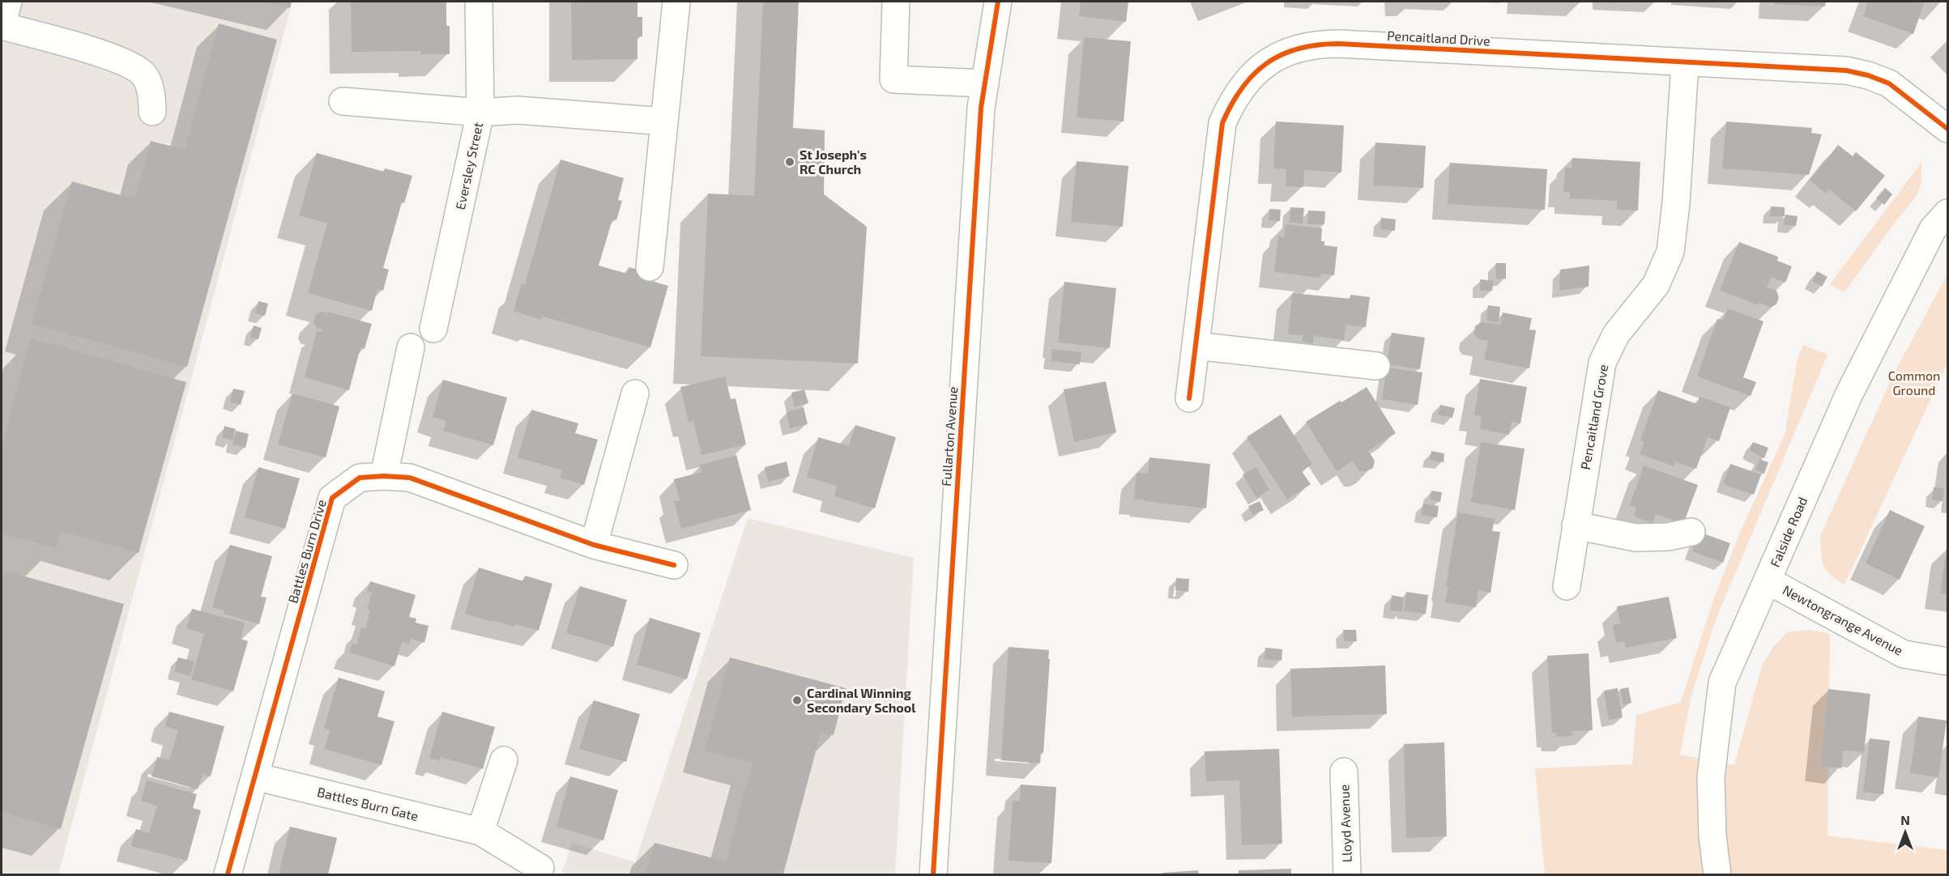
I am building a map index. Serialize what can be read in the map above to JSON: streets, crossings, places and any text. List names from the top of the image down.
{
  "streets": {
    "street": [
      "Pencaitland Drive",
      "Eversley Street",
      "Pencaitland Grove",
      "Fullarton Avenue",
      "Falside Road",
      "Battles Burn Drive",
      "Newtongrange Avenue",
      "Battles Burn Gate",
      "Lloyd Avenue"
    ]
  },
  "crossings": [
    ["Pencaitland Drive", "Pencaitland Grove"],
    ["Falside Road", "Newtongrange Avenue"],
    ["Battles Burn Drive", "Battles Burn Gate"]
  ],
  "parks": ["Common Ground"],
  "places": ["St Joseph's RC Church", "Cardinal Winning Secondary School"],
  "north": "top"
}
